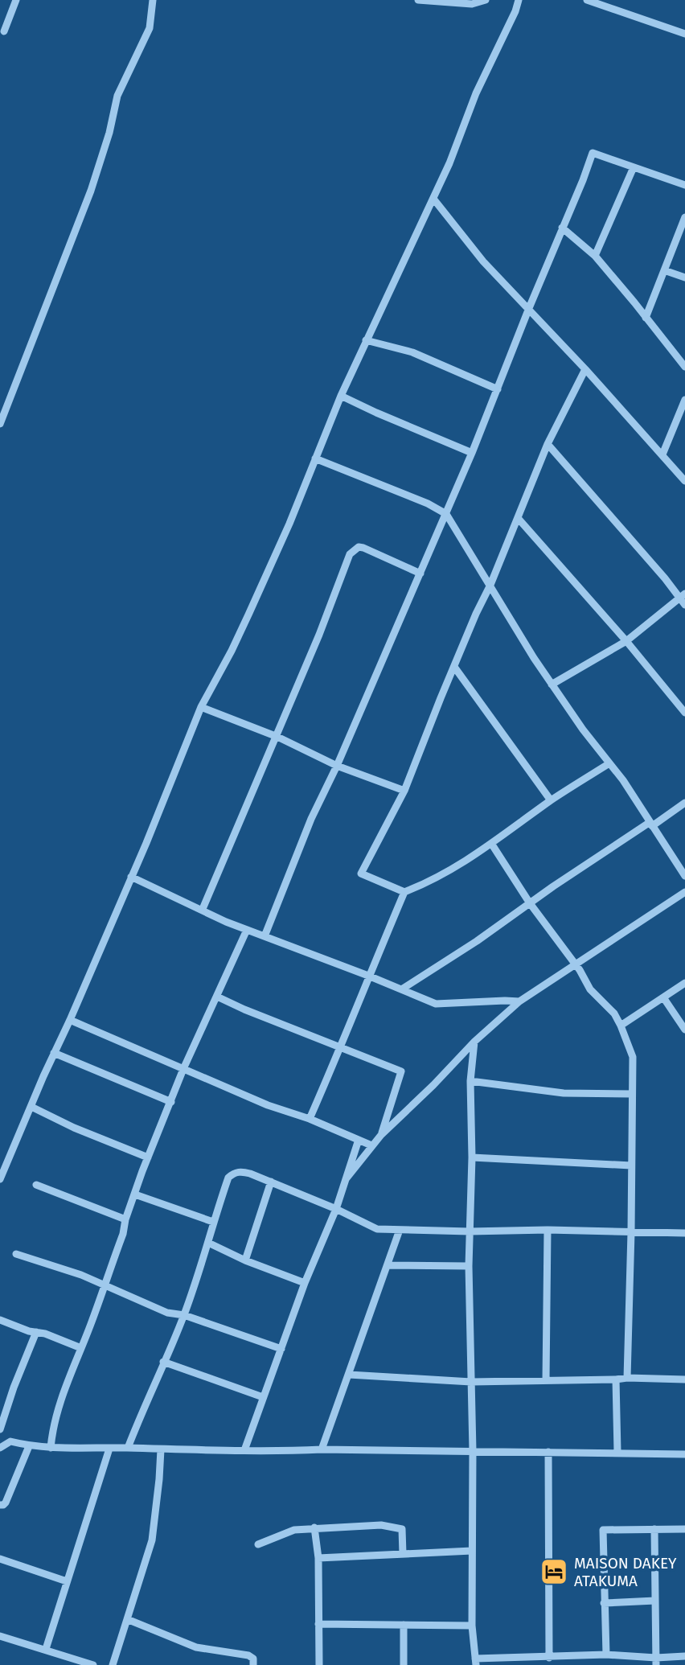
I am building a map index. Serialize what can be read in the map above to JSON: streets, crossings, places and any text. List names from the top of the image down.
{
  "places": {
    "hotel": ["MAISON DAKEY ATAKUMA"]
  }
}
